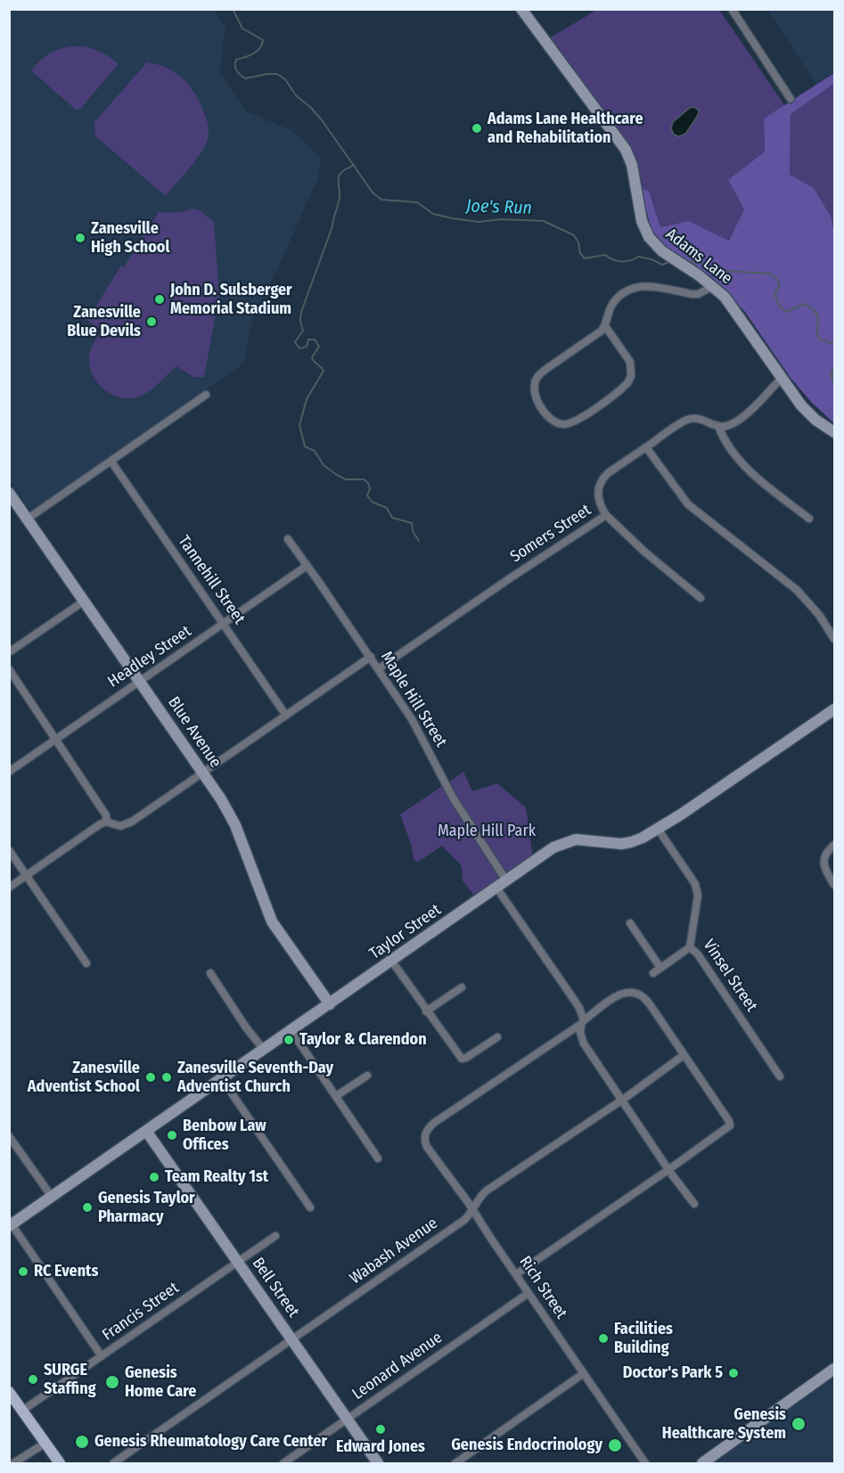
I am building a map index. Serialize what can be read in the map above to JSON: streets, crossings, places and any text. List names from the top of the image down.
{
  "streets": {
    "street": [
      "Adams Lane",
      "Somers Street",
      "Tannehill Street",
      "Headley Street",
      "Maple Hill Street",
      "Blue Avenue",
      "Taylor Street",
      "Vinsel Street",
      "Wabash Avenue",
      "Bell Street",
      "Rich Street",
      "Francis Street",
      "Leonard Avenue"
    ]
  },
  "crossings": [
    ["Somers Street", "Maple Hill Street"],
    ["Tannehill Street", "Headley Street"],
    ["Headley Street", "Maple Hill Street"],
    ["Headley Street", "Blue Avenue"],
    ["Maple Hill Street", "Taylor Street"],
    ["Blue Avenue", "Taylor Street"],
    ["Taylor Street", "Vinsel Street"],
    ["Taylor Street", "Bell Street"],
    ["Wabash Avenue", "Bell Street"],
    ["Wabash Avenue", "Rich Street"],
    ["Bell Street", "Francis Street"],
    ["Bell Street", "Leonard Avenue"],
    ["Rich Street", "Leonard Avenue"]
  ],
  "water": ["Joe's Run"],
  "parks": ["Maple Hill Park"],
  "places": [
    "Adams Lane Healthcare and Rehabilitation",
    "Zanesville High School",
    "John D. Sulsberger Memorial Stadium",
    "Zanesville Blue Devils",
    "Taylor & Clarendon",
    "Zanesville Adventist School",
    "Zanesville Seventh-Day Adventist Church",
    "Benbow Law Offices",
    "Team Realty 1st",
    "Genesis Taylor Pharmacy",
    "RC Events",
    "Facilities Building",
    "Doctor's Park 5",
    "SURGE Staffing",
    "Genesis Home Care",
    "Genesis Healthcare System",
    "Edward Jones",
    "Genesis Rheumatology Care Center",
    "Genesis Endocrinology"
  ]
}
